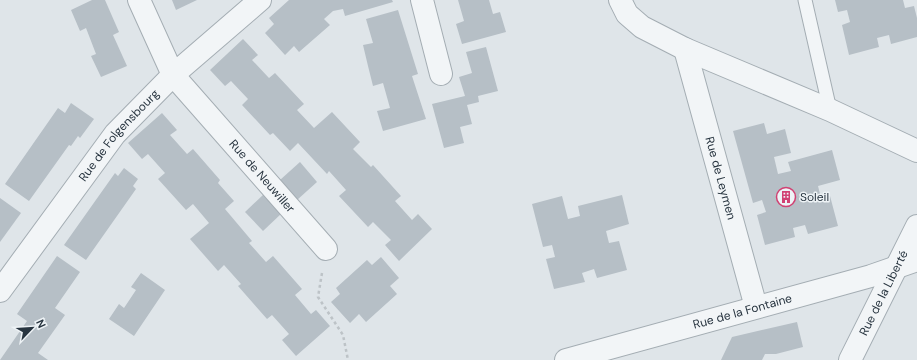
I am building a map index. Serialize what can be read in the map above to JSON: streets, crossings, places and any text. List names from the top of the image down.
{
  "streets": {
    "street": [
      "Rue de Folgensbourg",
      "Rue de Neuwiller",
      "Rue de Leymen",
      "Rue de la Liberté",
      "Rue de la Fontaine"
    ]
  },
  "crossings": [
    ["Rue de Folgensbourg", "Rue de Neuwiller"],
    ["Rue de Leymen", "Rue de la Fontaine"],
    ["Rue de la Liberté", "Rue de la Fontaine"]
  ],
  "places": {
    "building": ["Soleil"]
  },
  "north": "top right"
}
